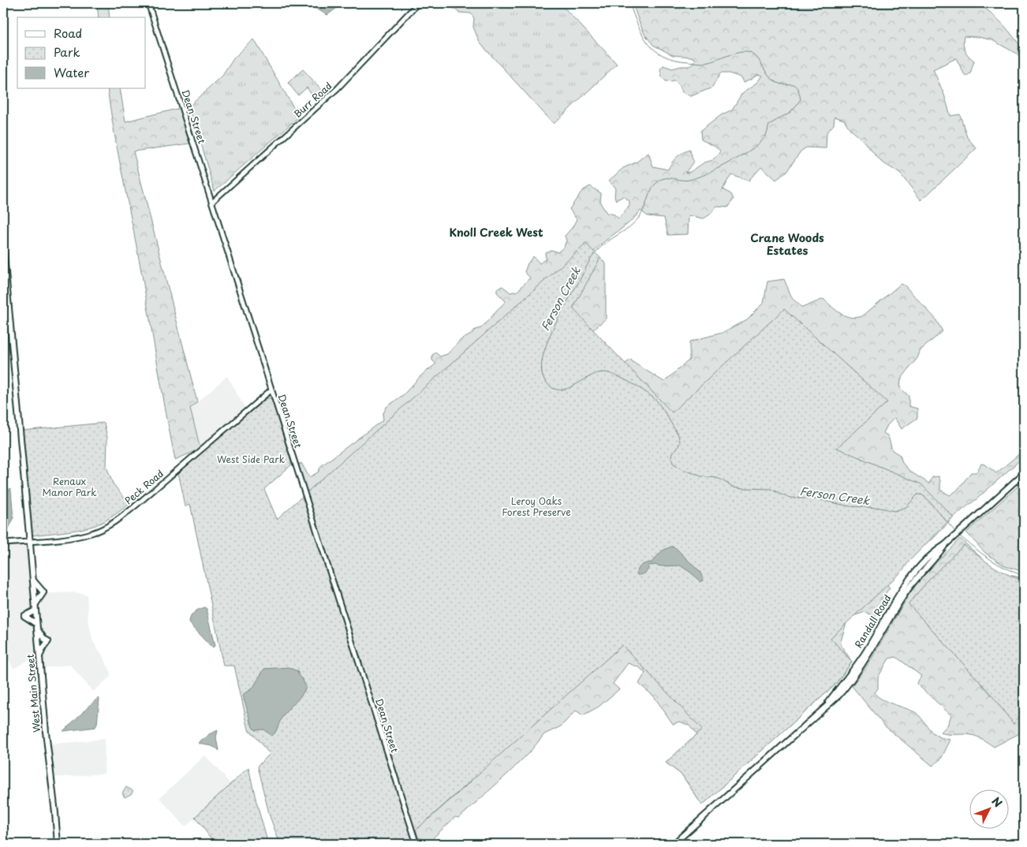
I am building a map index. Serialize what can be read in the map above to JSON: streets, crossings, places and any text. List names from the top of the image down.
{
  "streets": {
    "main road": ["Randall Road", "West Main Street"],
    "street": ["Burr Road", "Dean Street", "Peck Road"]
  },
  "crossings": [
    ["Burr Road", "Dean Street"],
    ["Dean Street", "Peck Road"],
    ["Peck Road", "West Main Street"]
  ],
  "districts": ["Knoll Creek West", "Crane Woods Estates"],
  "water": ["Ferson Creek"],
  "parks": ["West Side Park", "Renaux Manor Park", "Leroy Oaks Forest Preserve"],
  "legend": ["Road", "Park", "Water"],
  "north": "top right"
}
